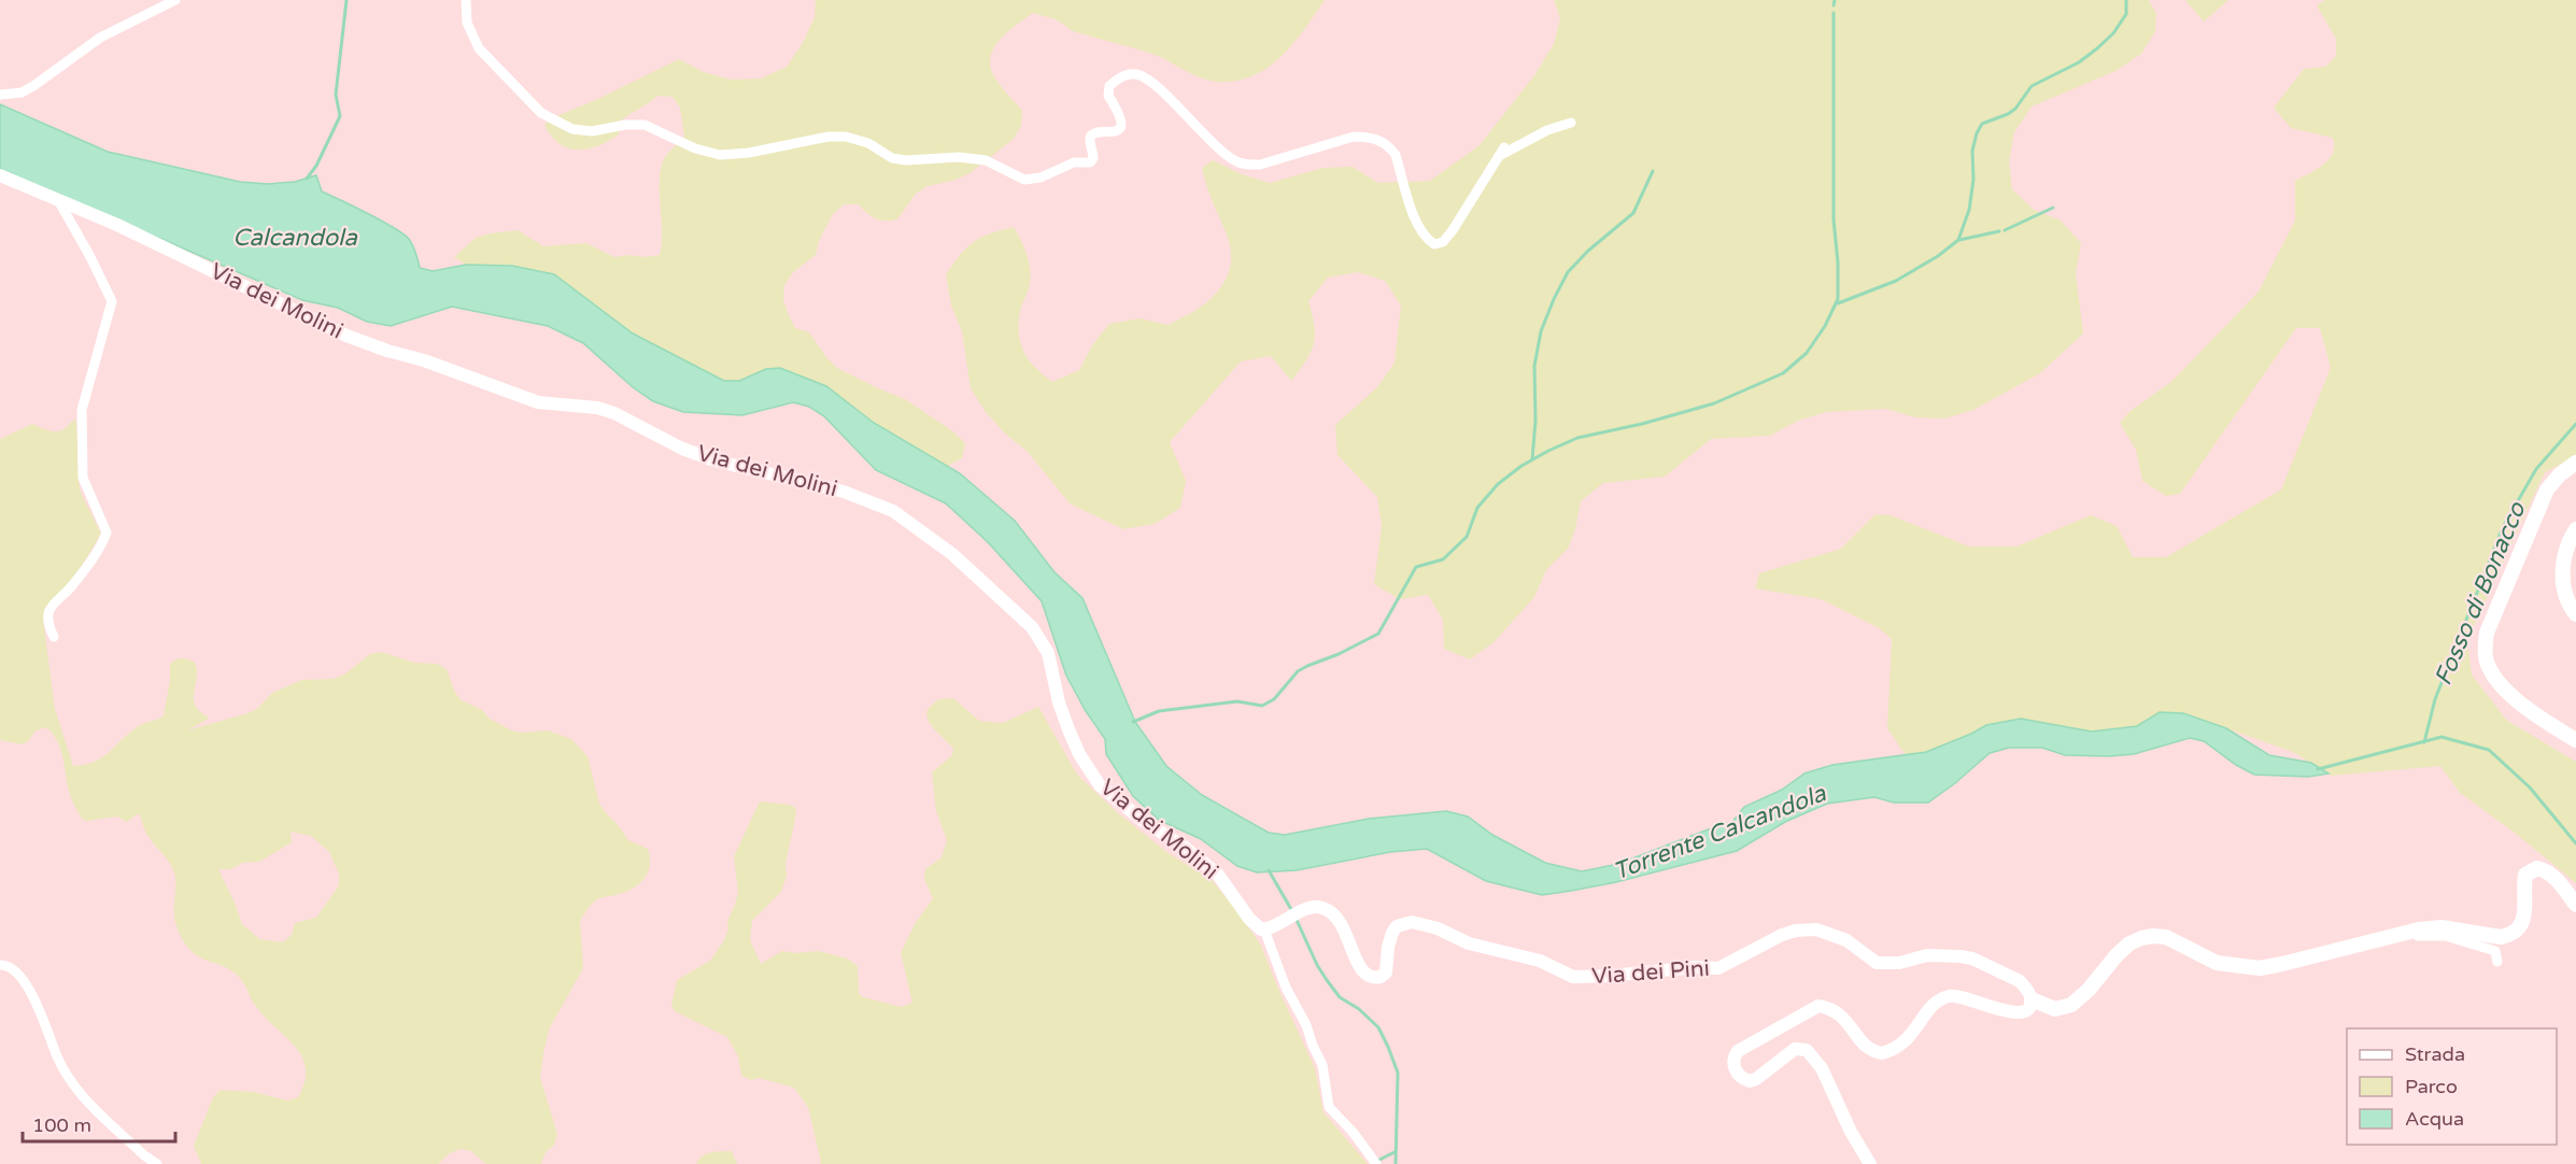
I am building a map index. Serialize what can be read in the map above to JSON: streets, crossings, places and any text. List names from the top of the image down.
{
  "streets": {
    "street": ["Via dei Molini", "Via dei Pini"]
  },
  "crossings": [
    ["Via dei Molini", "Via dei Pini"]
  ],
  "water": ["Calcandola", "Fosso di Bonacco", "Torrente Calcandola"],
  "legend": ["Strada", "Parco", "Acqua"],
  "scale_bar": "100 m"
}
